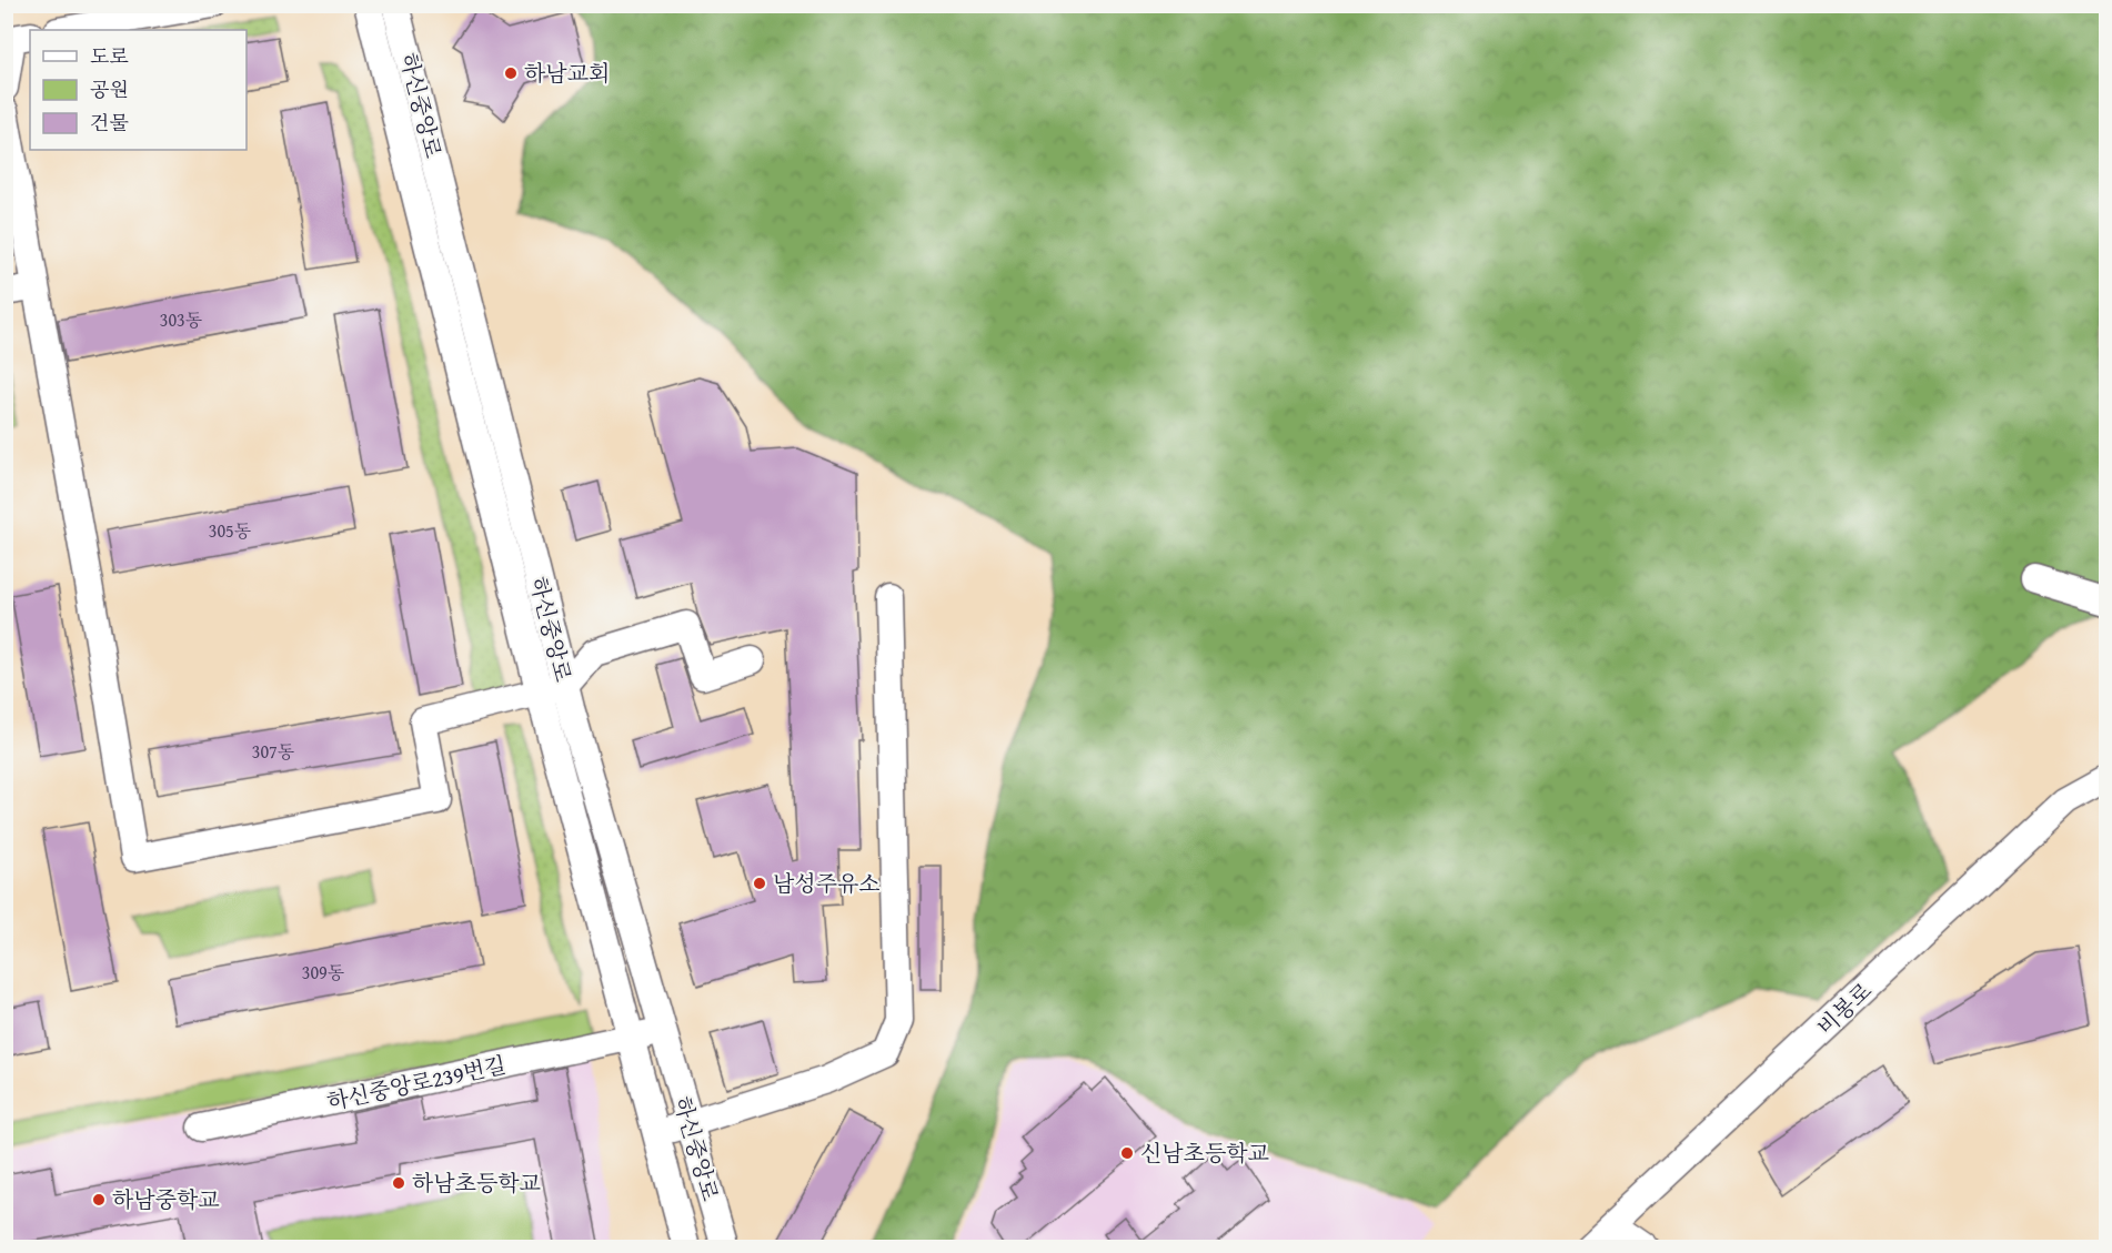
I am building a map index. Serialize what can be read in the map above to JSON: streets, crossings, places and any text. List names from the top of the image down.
{
  "streets": {
    "street": ["하신중앙로", "비봉로", "하신중앙로239번길"]
  },
  "crossings": [
    ["하신중앙로", "하신중앙로239번길"]
  ],
  "places": [
    "하남교회",
    "남성주유소",
    "신남초등학교",
    "하남초등학교",
    "하남중학교"
  ],
  "house_numbers": [
    "303동",
    "305동",
    "307동",
    "309동"
  ],
  "legend": ["도로", "공원", "건물"]
}
